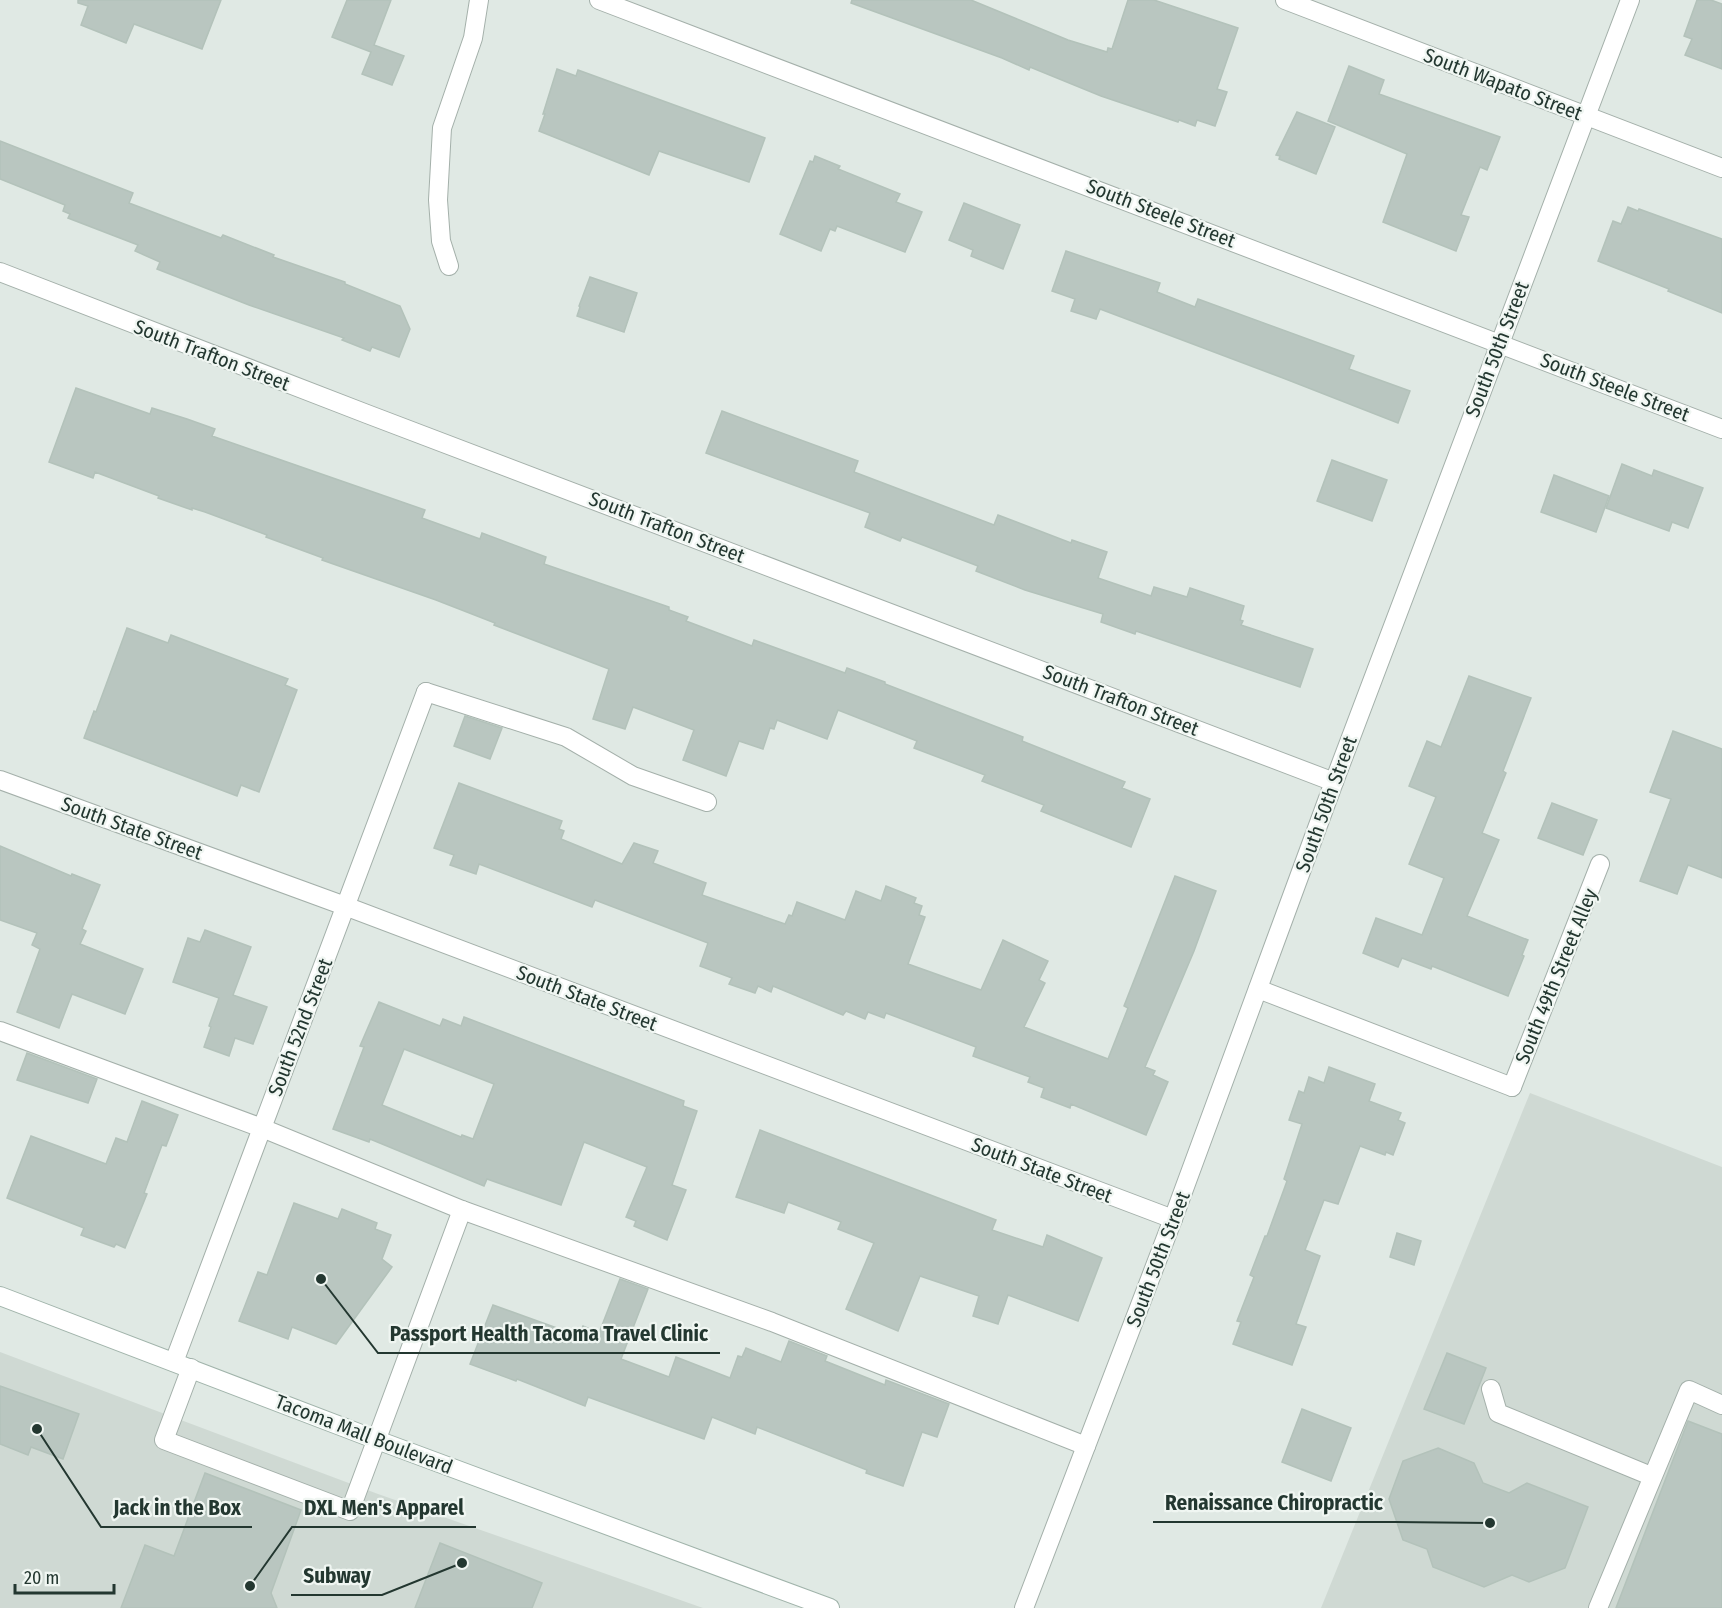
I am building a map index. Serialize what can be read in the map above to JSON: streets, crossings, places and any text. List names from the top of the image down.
{
  "streets": {
    "street": [
      "South Wapato Street",
      "South Steele Street",
      "South 50th Street",
      "South Trafton Street",
      "South State Street",
      "South 49th Street Alley",
      "South 52nd Street",
      "Tacoma Mall Boulevard"
    ]
  },
  "crossings": [
    ["South Wapato Street", "South 50th Street"],
    ["South Steele Street", "South 50th Street"],
    ["South 50th Street", "South Trafton Street"],
    ["South 50th Street", "South State Street"],
    ["South 50th Street", "South 49th Street Alley"],
    ["South State Street", "South 52nd Street"],
    ["South 52nd Street", "Tacoma Mall Boulevard"]
  ],
  "places": [
    "Passport Health Tacoma Travel Clinic",
    "Jack in the Box",
    "Renaissance Chiropractic",
    "Subway",
    "DXL Men's Apparel"
  ],
  "scale_bar": "20 m"
}
